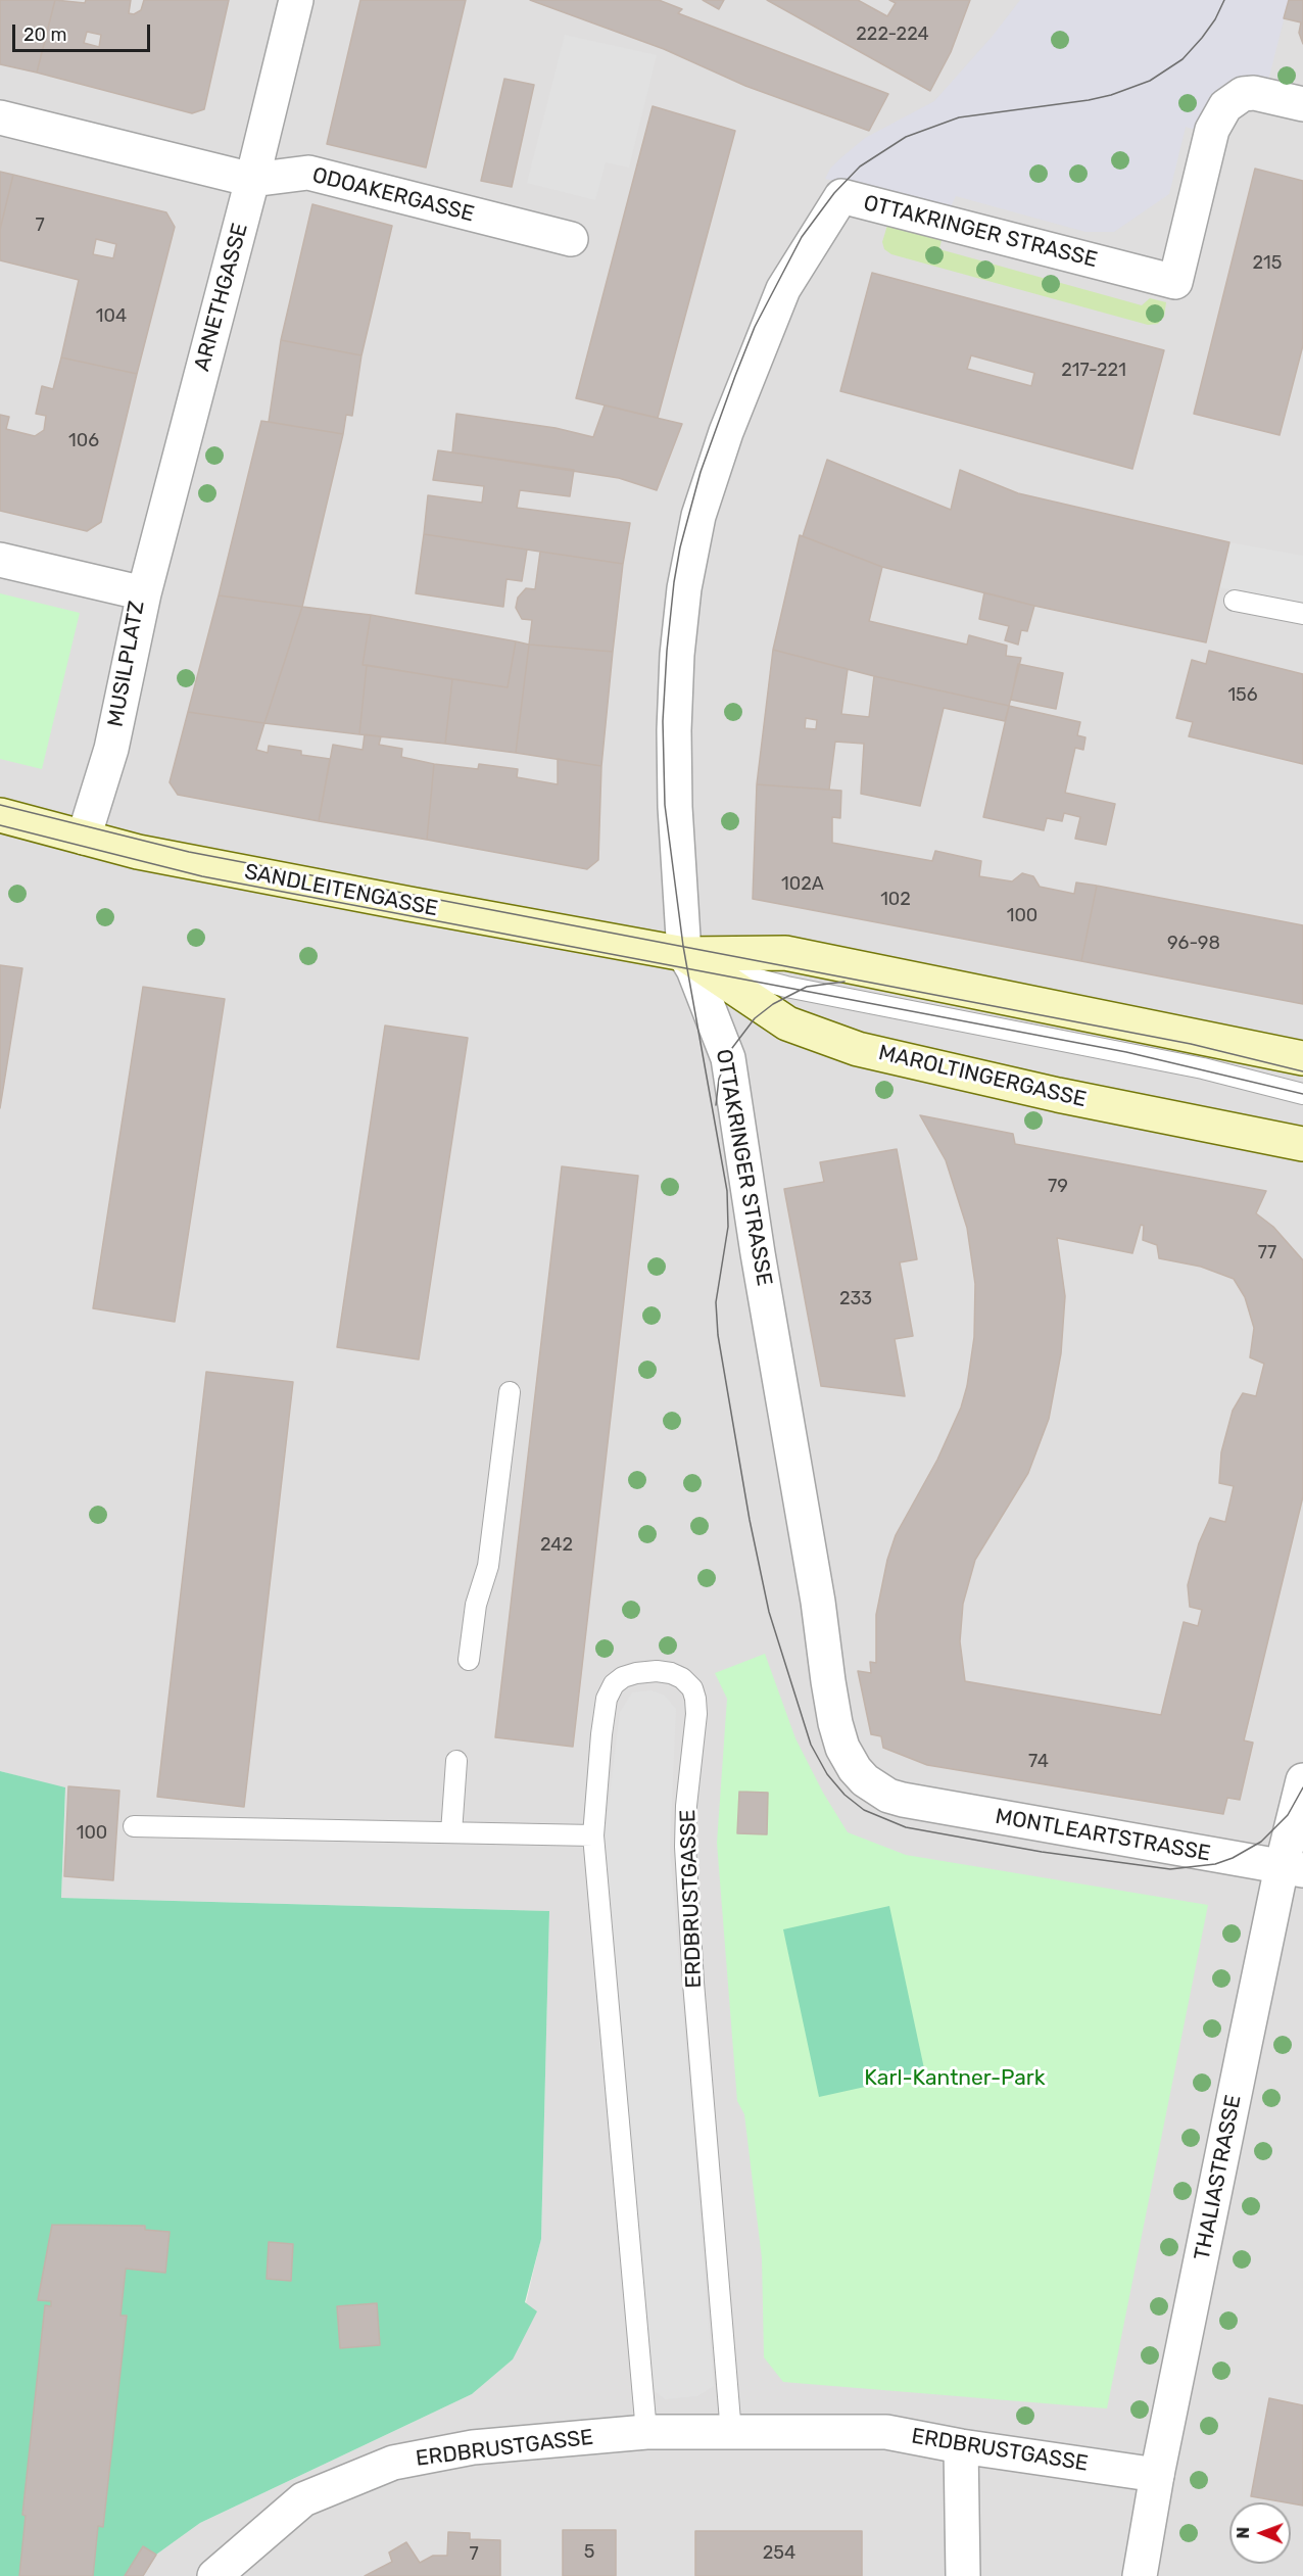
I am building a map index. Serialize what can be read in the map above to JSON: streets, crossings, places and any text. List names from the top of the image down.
{
  "streets": {
    "main road": ["SANDLEITENGASSE", "MAROLTINGERGASSE"],
    "street": [
      "ODOAKERGASSE",
      "OTTAKRINGER STRASSE",
      "ARNETHGASSE",
      "MUSILPLATZ",
      "MONTLEARTSTRASSE",
      "ERDBRUSTGASSE",
      "THALIASTRASSE"
    ]
  },
  "crossings": [
    ["ODOAKERGASSE", "ARNETHGASSE"],
    ["OTTAKRINGER STRASSE", "SANDLEITENGASSE"],
    ["OTTAKRINGER STRASSE", "MAROLTINGERGASSE"],
    ["OTTAKRINGER STRASSE", "MONTLEARTSTRASSE"],
    ["ARNETHGASSE", "MUSILPLATZ"],
    ["MUSILPLATZ", "SANDLEITENGASSE"],
    ["SANDLEITENGASSE", "MAROLTINGERGASSE"],
    ["MONTLEARTSTRASSE", "THALIASTRASSE"],
    ["ERDBRUSTGASSE", "THALIASTRASSE"]
  ],
  "parks": ["Karl-Kantner-Park"],
  "house_numbers": [
    "222-224",
    "7",
    "215",
    "104",
    "217-221",
    "106",
    "156",
    "102A",
    "102",
    "100",
    "96-98",
    "79",
    "77",
    "233",
    "242",
    "74",
    "100",
    "5",
    "254",
    "7"
  ],
  "scale_bar": "20 m",
  "north": "left"
}
